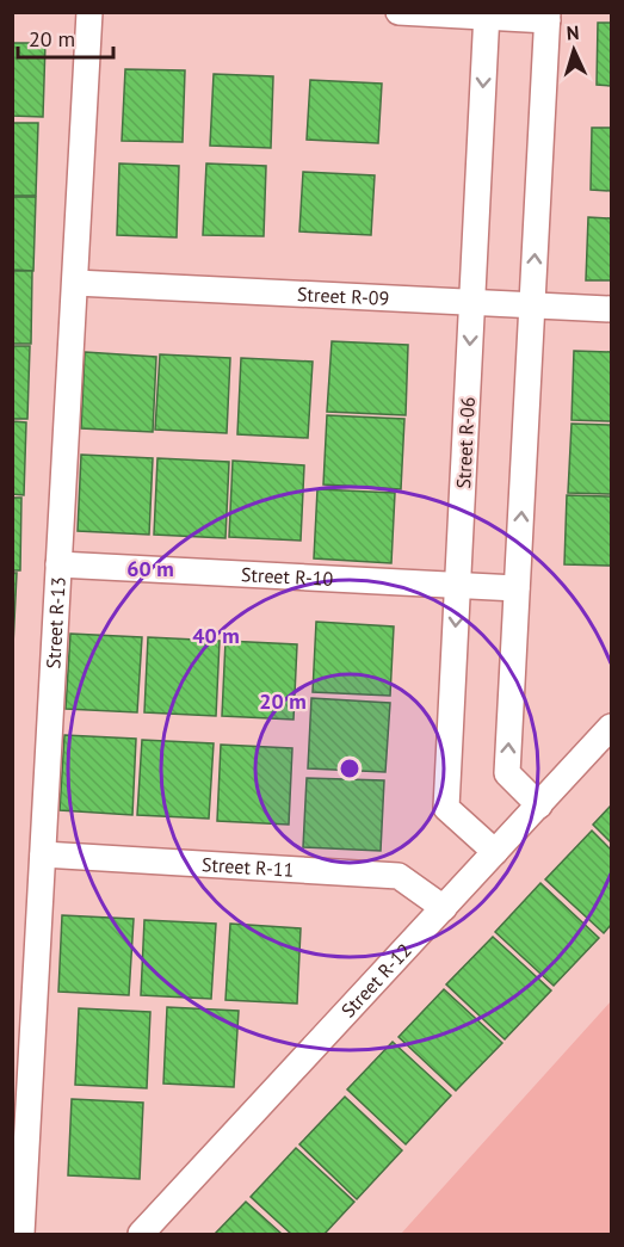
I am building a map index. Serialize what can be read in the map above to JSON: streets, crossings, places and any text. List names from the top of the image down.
{
  "streets": {
    "street": [
      "Street R-09",
      "Street R-06",
      "Street R-10",
      "Street R-13",
      "Street R-11",
      "Street R-12"
    ]
  },
  "crossings": [
    ["Street R-09", "Street R-06"],
    ["Street R-09", "Street R-13"],
    ["Street R-06", "Street R-10"],
    ["Street R-06", "Street R-12"],
    ["Street R-10", "Street R-13"],
    ["Street R-13", "Street R-11"],
    ["Street R-11", "Street R-12"]
  ],
  "scale_bar": "20 m",
  "north": "top",
  "rings": ["60 m", "40 m", "20 m"]
}
